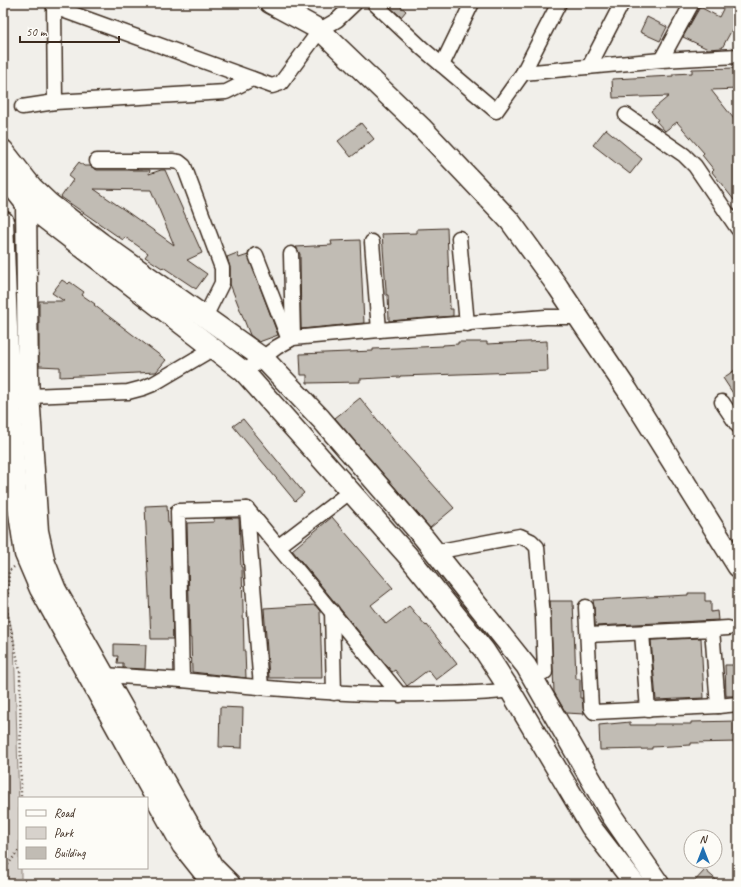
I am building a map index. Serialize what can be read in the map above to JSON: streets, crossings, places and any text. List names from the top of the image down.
{
  "legend": ["Road", "Park", "Building"],
  "scale_bar": "50 m",
  "north": "top"
}
